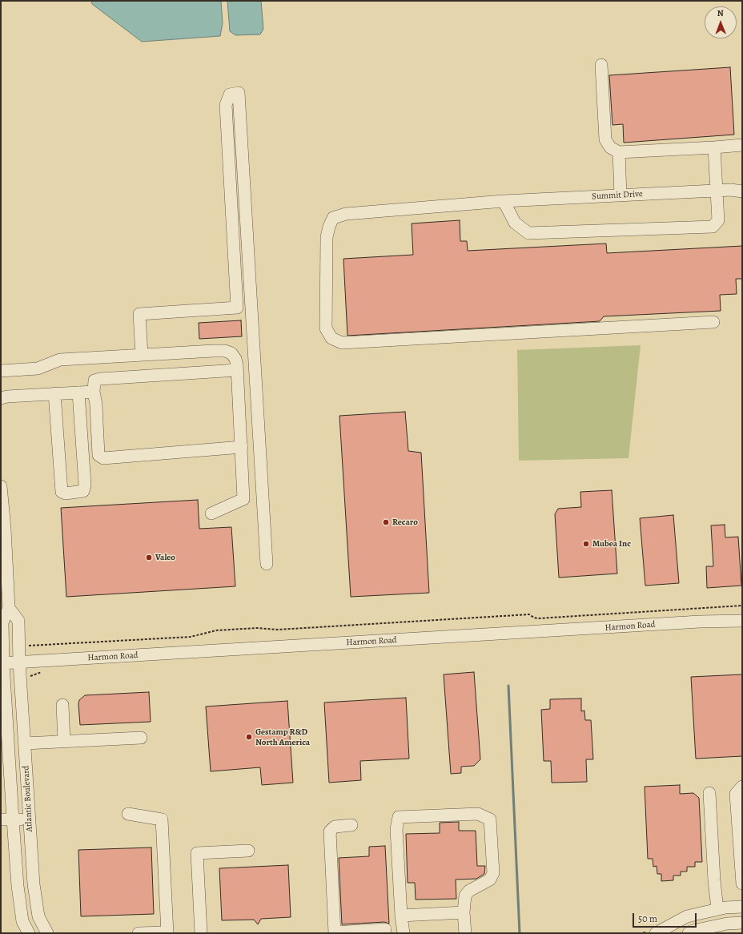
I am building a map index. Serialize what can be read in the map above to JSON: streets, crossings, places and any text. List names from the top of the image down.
{
  "streets": {
    "street": ["Summit Drive", "Harmon Road", "Atlantic Boulevard"]
  },
  "crossings": [
    ["Harmon Road", "Atlantic Boulevard"]
  ],
  "places": [
    "Recaro",
    "Mubea Inc",
    "Valeo",
    "Gestamp R&D North America"
  ],
  "scale_bar": "50 m",
  "north": "top"
}
